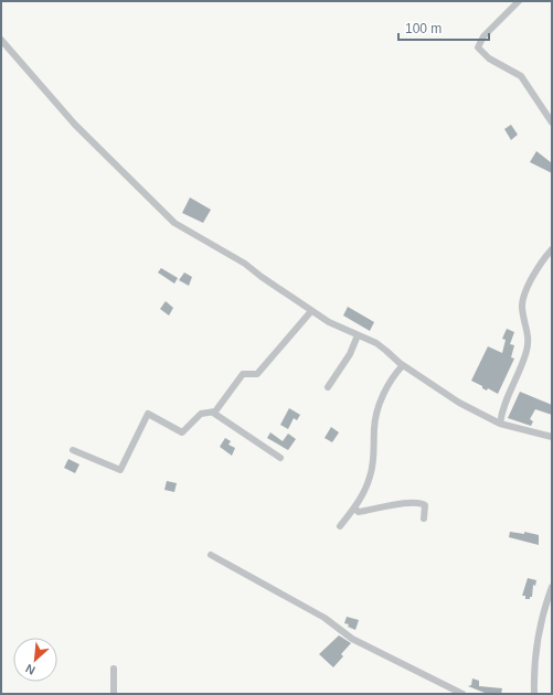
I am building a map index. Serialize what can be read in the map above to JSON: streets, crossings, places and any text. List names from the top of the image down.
{
  "scale_bar": "100 m",
  "north": "bottom left"
}
